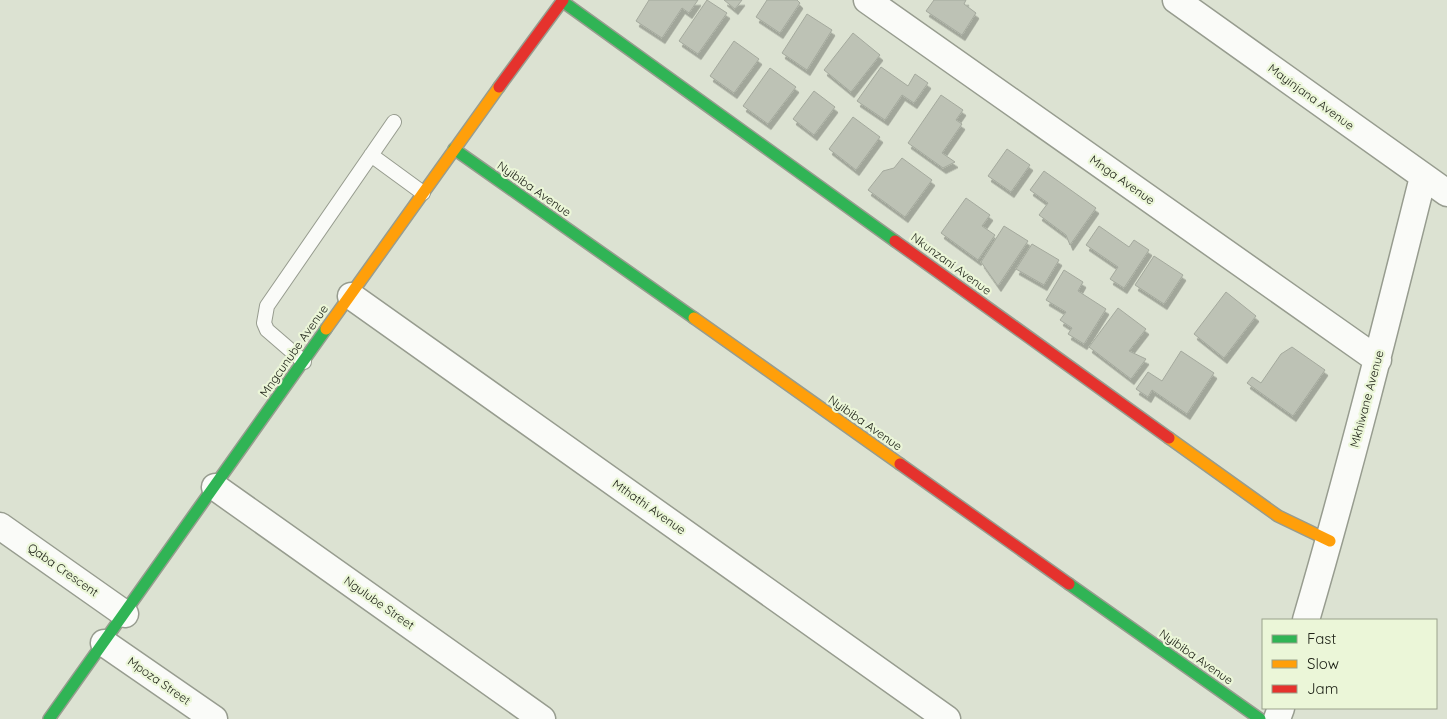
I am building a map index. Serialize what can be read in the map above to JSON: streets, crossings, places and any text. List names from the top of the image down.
{
  "streets": {
    "street": [
      "Mayinjana Avenue",
      "Mnga Avenue",
      "Nyibiba Avenue",
      "Nkunzani Avenue",
      "Mngcunube Avenue",
      "Mkhiwane Avenue",
      "Mthathi Avenue",
      "Qaba Crescent",
      "Ngulube Street",
      "Mpoza Street"
    ]
  },
  "crossings": [
    ["Mayinjana Avenue", "Mkhiwane Avenue"],
    ["Mnga Avenue", "Mkhiwane Avenue"],
    ["Nyibiba Avenue", "Mngcunube Avenue"],
    ["Nkunzani Avenue", "Mngcunube Avenue"],
    ["Nkunzani Avenue", "Mkhiwane Avenue"],
    ["Mngcunube Avenue", "Mthathi Avenue"],
    ["Mngcunube Avenue", "Qaba Crescent"],
    ["Mngcunube Avenue", "Ngulube Street"],
    ["Mngcunube Avenue", "Mpoza Street"]
  ],
  "legend": ["Fast", "Slow", "Jam"]
}
